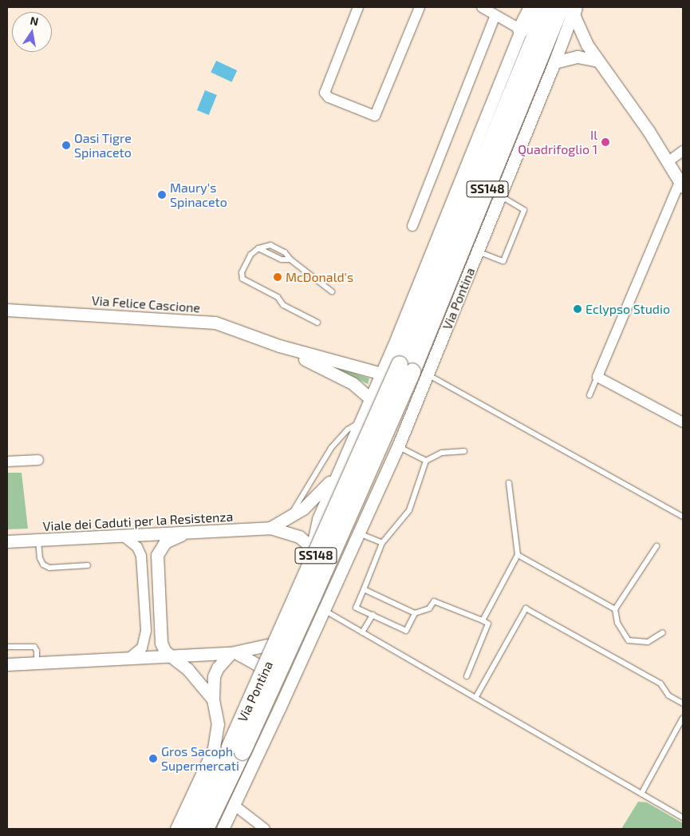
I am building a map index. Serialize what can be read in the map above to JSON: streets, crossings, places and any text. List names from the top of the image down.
{
  "streets": {
    "highway": ["SS148", "Via Pontina"],
    "street": ["Via Felice Cascione", "Viale dei Caduti per la Resistenza"]
  },
  "crossings": [
    ["Via Pontina", "Viale dei Caduti per la Resistenza"]
  ],
  "places": [
    "Il Quadrifoglio 1",
    "Oasi Tigre Spinaceto",
    "Maury's Spinaceto",
    "McDonald's",
    "Eclypso Studio",
    "Gros Sacoph Supermercati"
  ],
  "north": "top"
}
